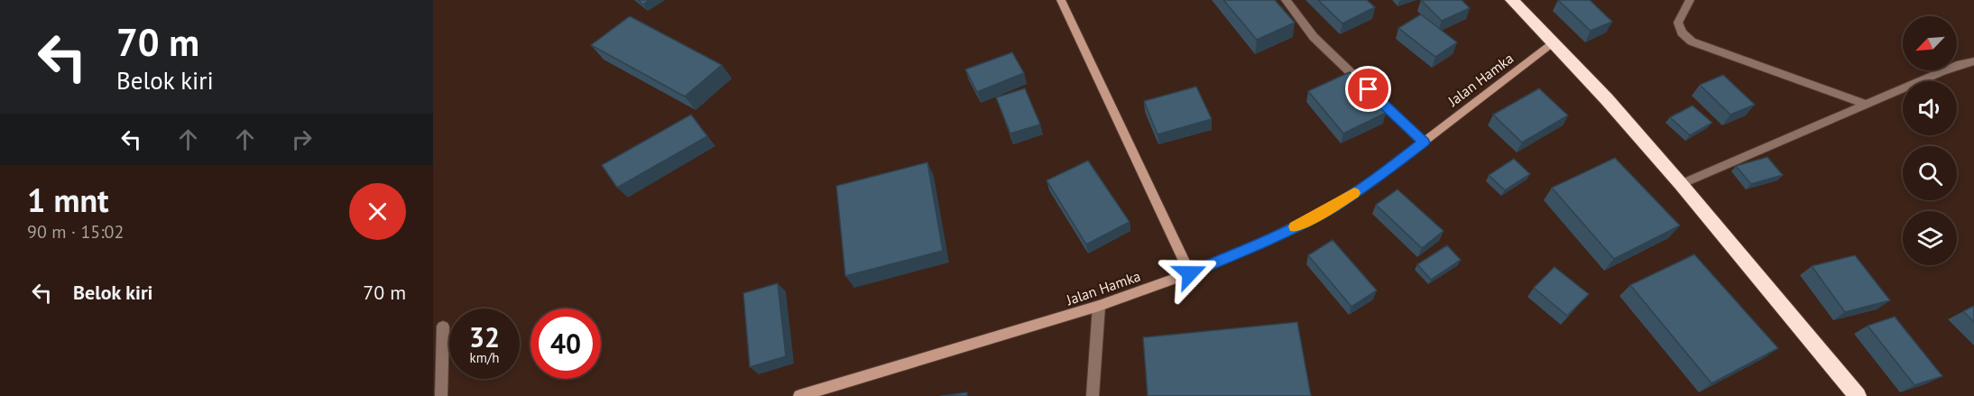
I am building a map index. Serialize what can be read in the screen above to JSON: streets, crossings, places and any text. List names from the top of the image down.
{
  "streets": {
    "street": ["Jalan Hamka"]
  },
  "north": "bottom left",
  "page": {
    "turn": ["70 m", "Belok kiri"],
    "heading": ["1 mnt", "90 m · 15:02"],
    "list": [
      {
        "name": "Belok kiri",
        "value": "70 m"
      }
    ],
    "speed": "32 km/h",
    "limit": "40"
  }
}
